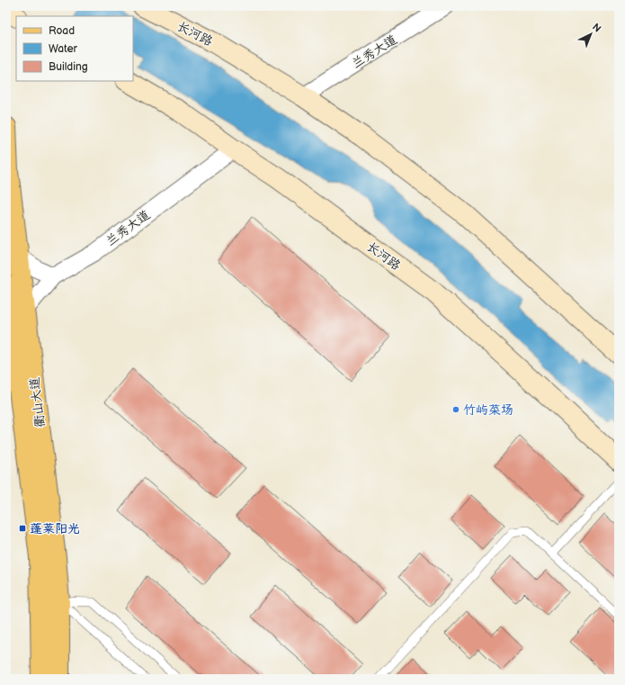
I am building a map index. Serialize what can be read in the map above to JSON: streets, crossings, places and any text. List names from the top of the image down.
{
  "streets": {
    "main road": ["长河路", "衢山大道"],
    "street": ["兰秀大道"]
  },
  "crossings": [
    ["长河路", "兰秀大道"],
    ["兰秀大道", "衢山大道"]
  ],
  "places": {
    "other": ["竹屿菜场"],
    "transit": ["蓬莱阳光"]
  },
  "legend": ["Road", "Water", "Building"],
  "north": "top right"
}
